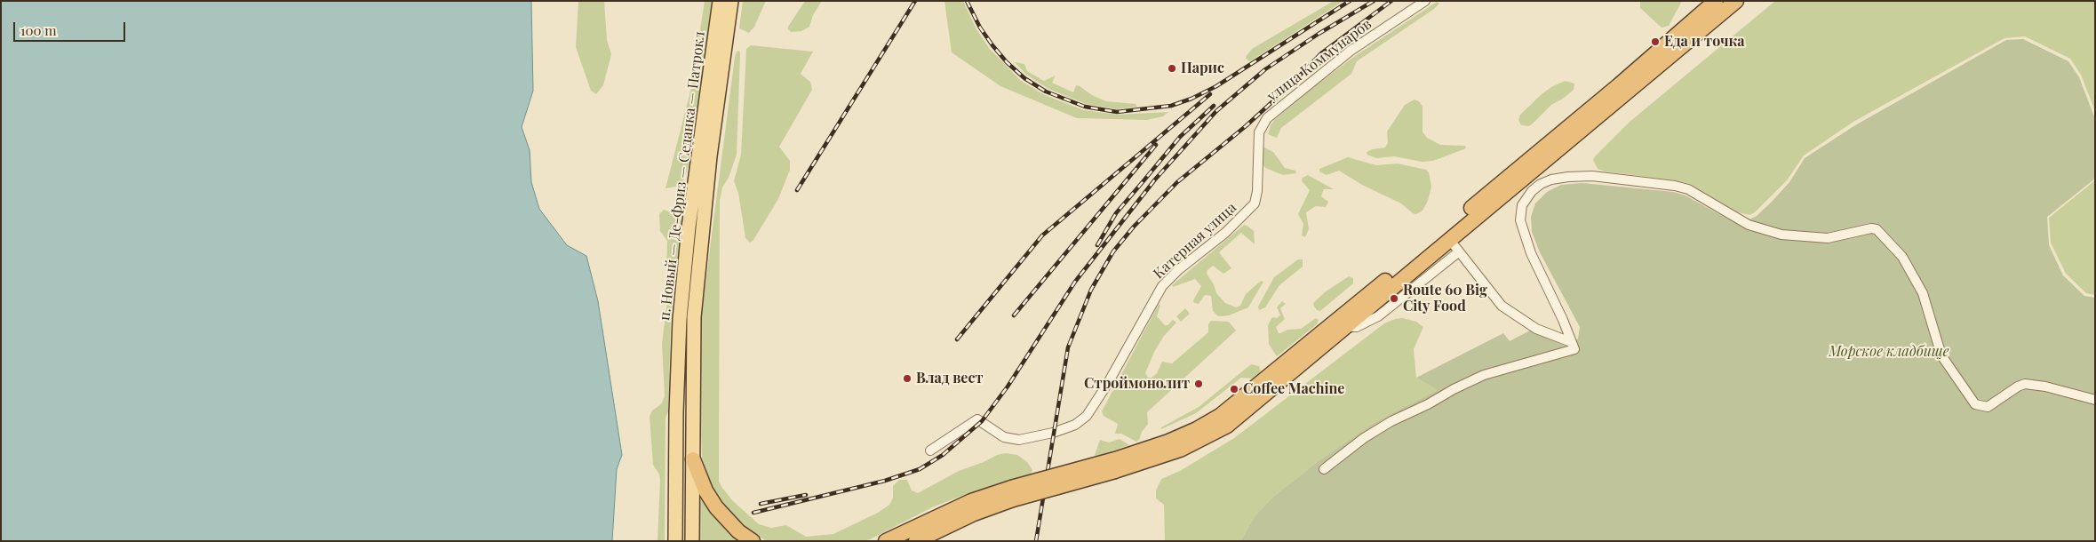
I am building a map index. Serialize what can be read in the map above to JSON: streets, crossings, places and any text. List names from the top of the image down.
{
  "streets": {
    "main road": ["п. Новый — Де-Фриз — Седанка — Патрокл"],
    "street": ["улица Коммунаров", "Катерная улица"]
  },
  "crossings": [
    ["улица Коммунаров", "Катерная улица"]
  ],
  "parks": ["Морское кладбище"],
  "places": [
    "Еда и точка",
    "Парис",
    "Route 60 Big City Food",
    "Влад вест",
    "Строймонолит",
    "Coffee Machine"
  ],
  "scale_bar": "100 m"
}
